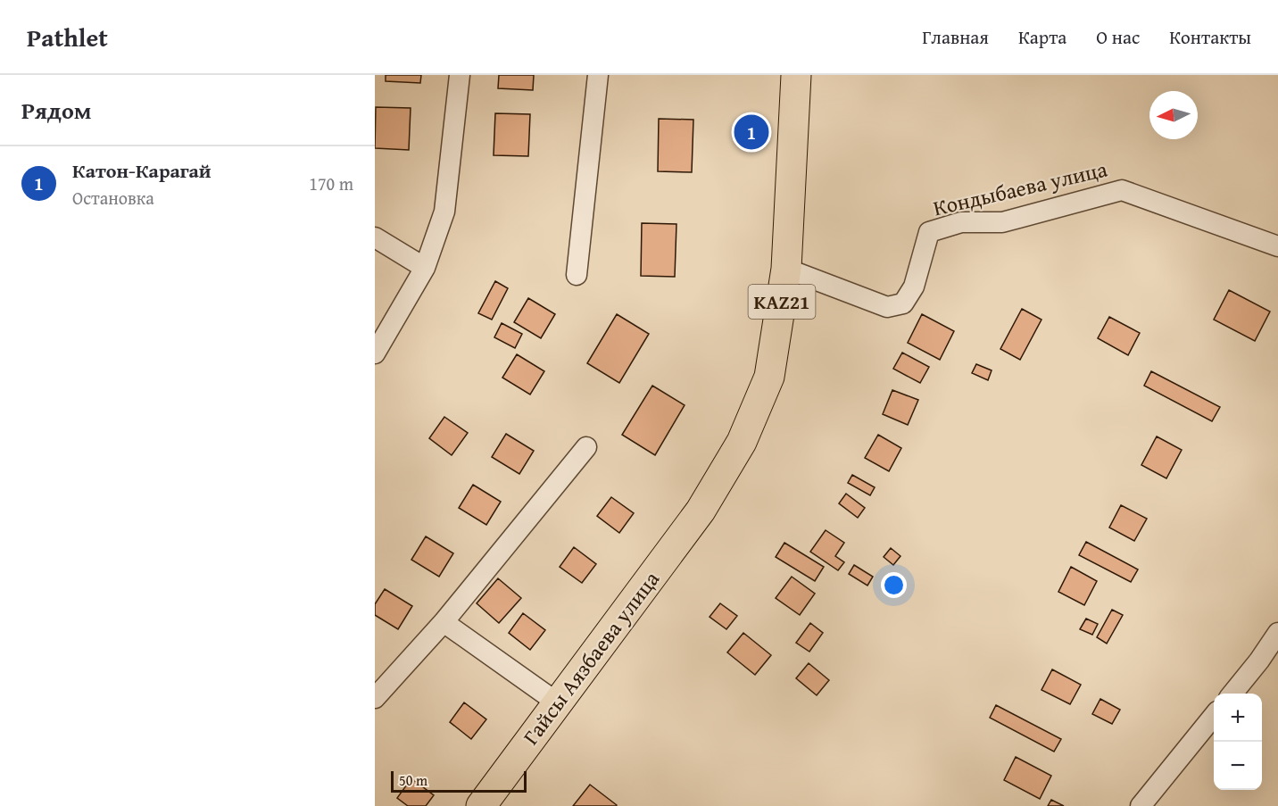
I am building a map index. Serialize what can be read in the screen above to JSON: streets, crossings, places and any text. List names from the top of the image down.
{
  "streets": {
    "highway": ["KAZ21", "Гайсы Аязбаева улица"],
    "street": ["Кондыбаева улица"]
  },
  "crossings": [
    ["Кондыбаева улица", "KAZ21"],
    ["Кондыбаева улица", "Гайсы Аязбаева улица"],
    ["KAZ21", "Гайсы Аязбаева улица"]
  ],
  "scale_bar": "50 m",
  "north": "left",
  "page": {
    "header": "Pathlet",
    "nav": [
      "Главная",
      "Карта",
      "О нас",
      "Контакты"
    ],
    "heading": "Рядом",
    "pins": "1",
    "list": [
      {
        "mark": "1",
        "name": "Катон-Карагай",
        "note": "Остановка",
        "value": "170 m"
      }
    ],
    "map_buttons": ["+", "−"],
    "scale": "50 m"
  }
}
